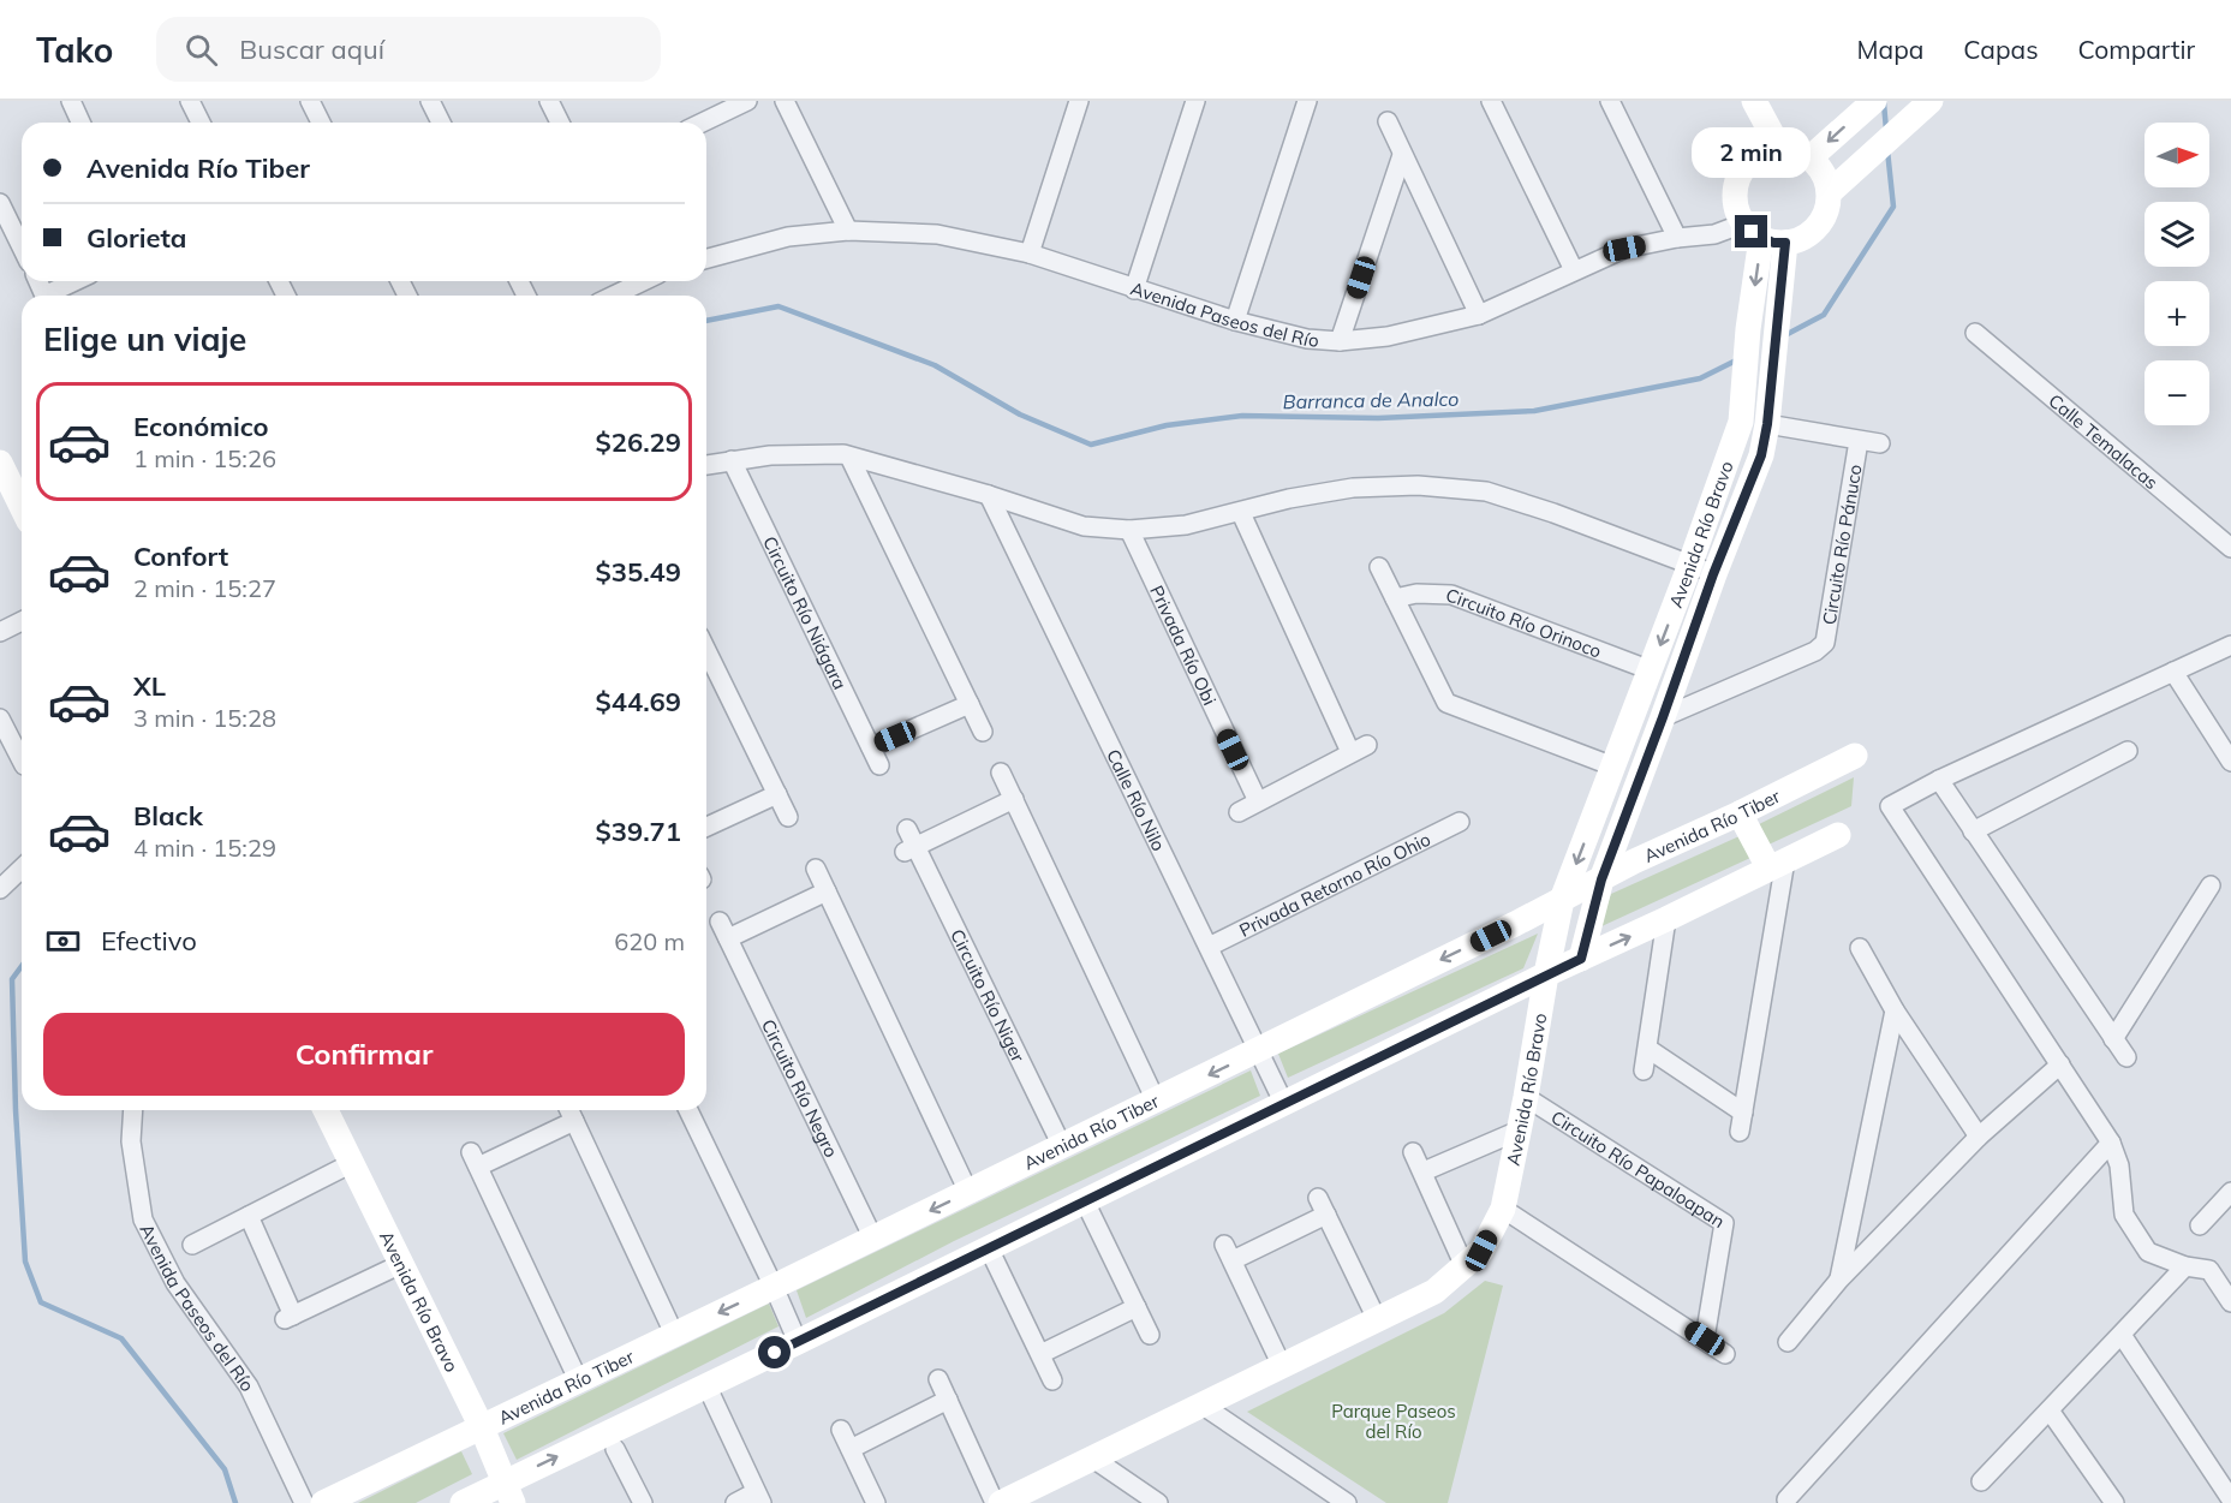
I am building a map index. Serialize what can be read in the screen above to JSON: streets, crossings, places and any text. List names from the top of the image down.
{
  "streets": {
    "street": [
      "Avenida Paseos del Río",
      "Calle Temalacas",
      "Avenida Río Bravo",
      "Circuito Río Pánuco",
      "Circuito Río Niágara",
      "Circuito Río Orinoco",
      "Privada Río Obi",
      "Calle Río Nilo",
      "Avenida Río Tiber",
      "Privada Retorno Río Ohio",
      "Circuito Río Niger",
      "Circuito Río Negro",
      "Circuito Río Papaloapan"
    ]
  },
  "crossings": [
    ["Avenida Paseos del Río", "Avenida Río Bravo"],
    ["Avenida Río Bravo", "Circuito Río Pánuco"],
    ["Avenida Río Bravo", "Circuito Río Orinoco"],
    ["Avenida Río Bravo", "Avenida Río Tiber"],
    ["Avenida Río Bravo", "Circuito Río Papaloapan"],
    ["Calle Río Nilo", "Avenida Río Tiber"],
    ["Calle Río Nilo", "Privada Retorno Río Ohio"],
    ["Avenida Río Tiber", "Circuito Río Niger"],
    ["Avenida Río Tiber", "Circuito Río Negro"]
  ],
  "water": ["Barranca de Analco"],
  "parks": ["Parque Paseos del Río"],
  "north": "right",
  "page": {
    "header": "Tako",
    "search": "Buscar aquí",
    "nav": ["Mapa", "Capas", "Compartir"],
    "map_buttons": ["+", "−"],
    "banner": ["Avenida Río Tiber", "Glorieta"],
    "bubble": "2 min",
    "heading": "Elige un viaje",
    "list": [
      {
        "name": "Económico",
        "note": "1 min · 15:26",
        "value": "$26.29"
      },
      {
        "name": "Confort",
        "note": "2 min · 15:27",
        "value": "$35.49"
      },
      {
        "name": "XL",
        "note": "3 min · 15:28",
        "value": "$44.69"
      },
      {
        "name": "Black",
        "note": "4 min · 15:29",
        "value": "$39.71"
      }
    ],
    "pay": ["Efectivo", "620 m"],
    "buttons": "Confirmar"
  }
}
